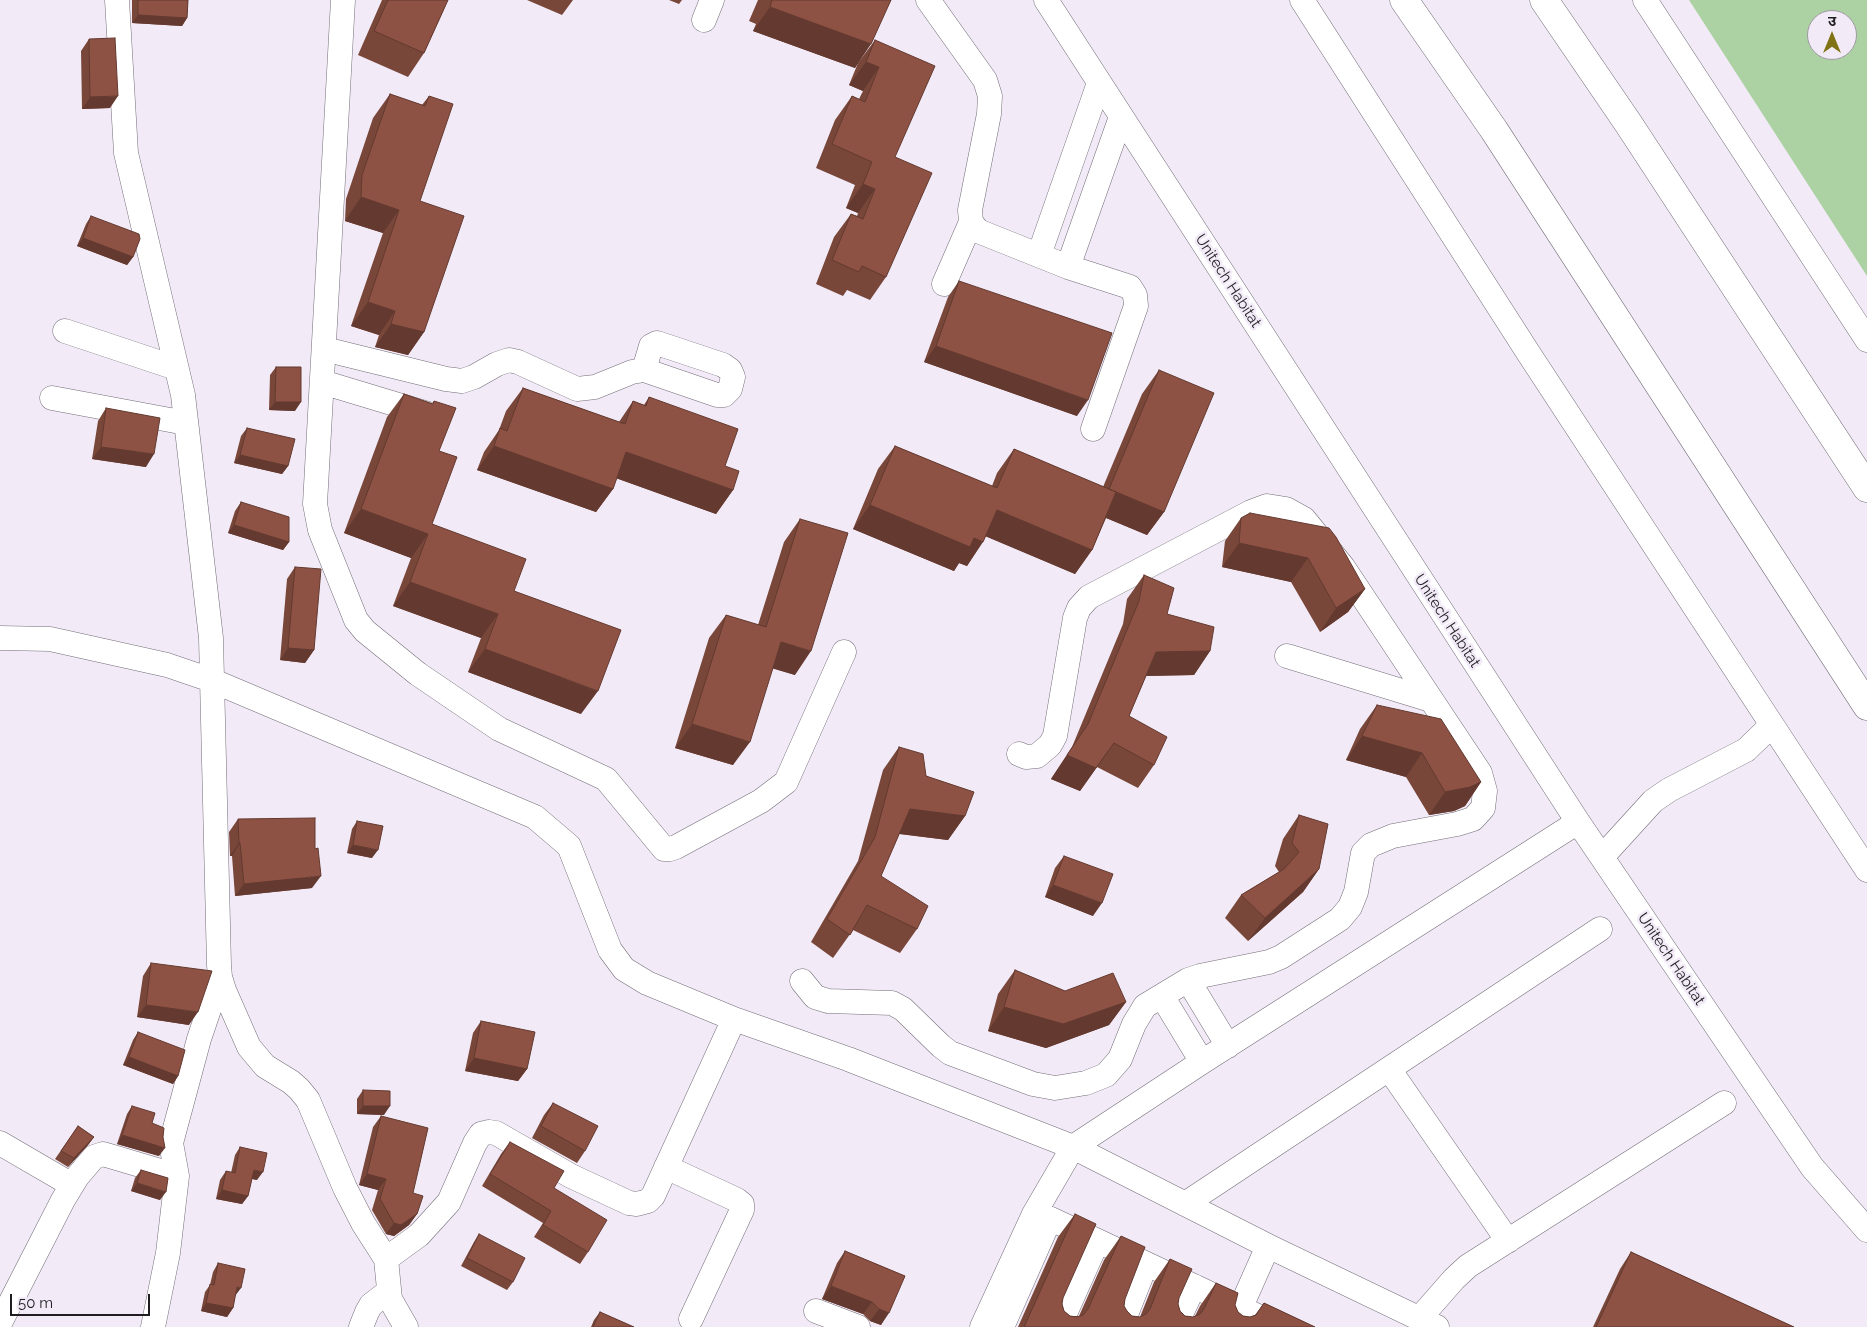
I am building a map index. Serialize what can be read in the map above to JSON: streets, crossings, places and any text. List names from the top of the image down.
{
  "streets": {
    "street": ["Unitech Habitat"]
  },
  "scale_bar": "50 m",
  "north": "top"
}
